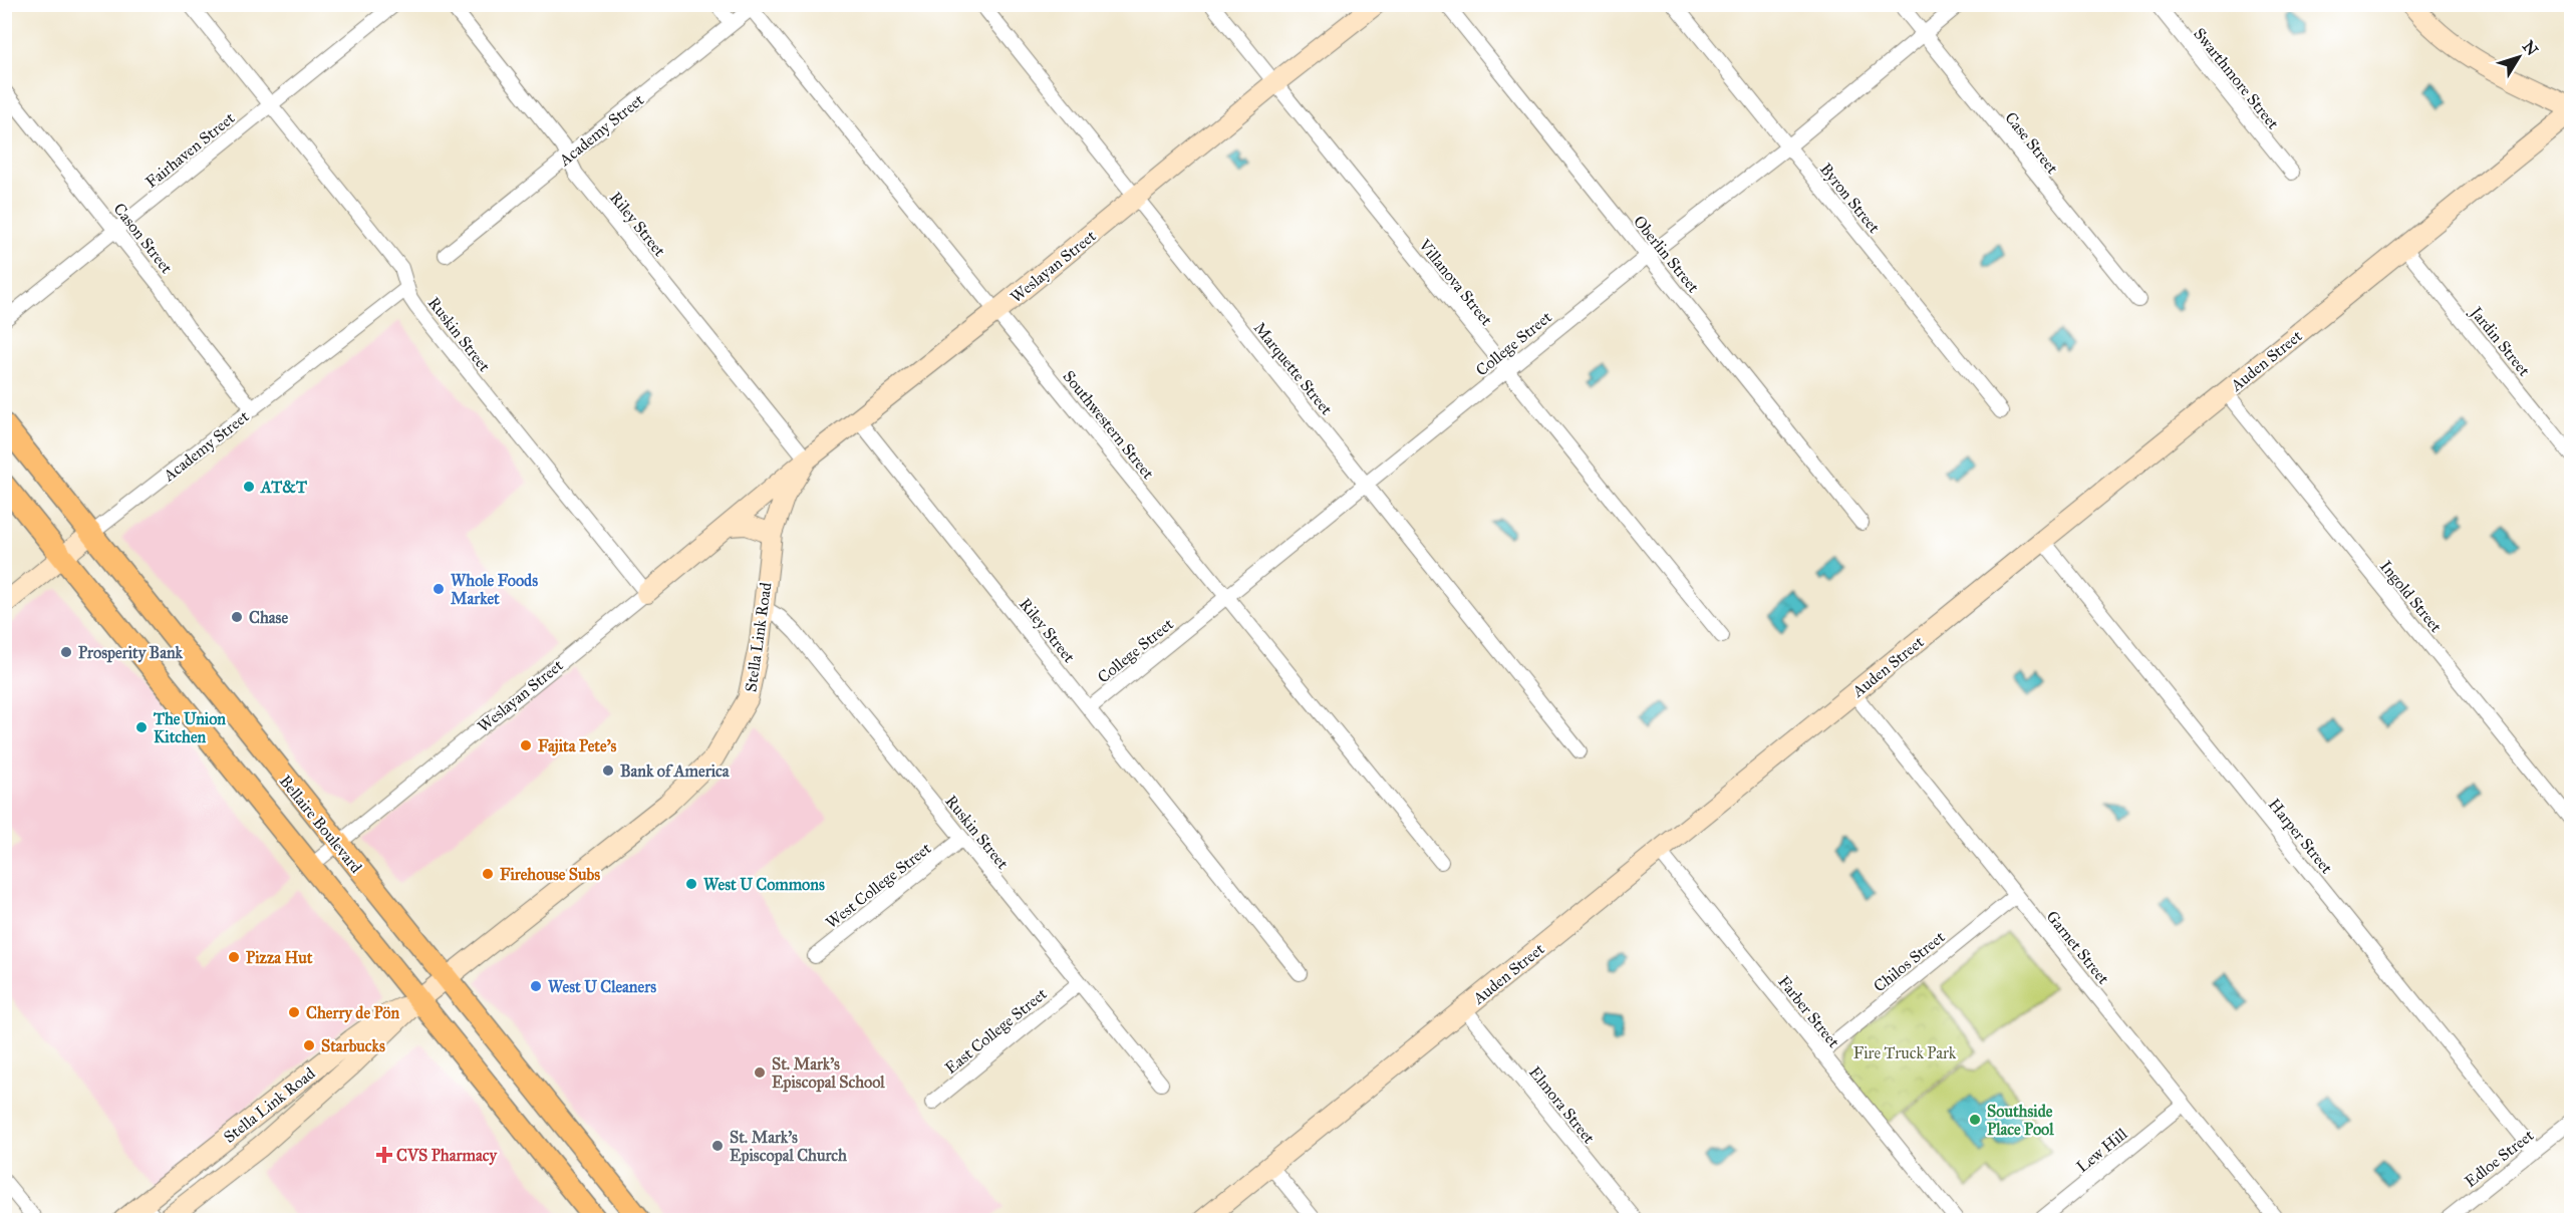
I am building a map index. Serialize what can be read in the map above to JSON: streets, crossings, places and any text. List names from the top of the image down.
{
  "streets": {
    "main road": ["Bellaire Boulevard"],
    "street": [
      "Swarthmore Street",
      "Academy Street",
      "Case Street",
      "Fairhaven Street",
      "Byron Street",
      "Riley Street",
      "Cason Street",
      "Oberlin Street",
      "Weslayan Street",
      "Villanova Street",
      "Ruskin Street",
      "Jardin Street",
      "College Street",
      "Auden Street",
      "Marquette Street",
      "Southwestern Street",
      "Ingold Street",
      "Stella Link Road",
      "Harper Street",
      "West College Street",
      "Garnet Street",
      "Chilos Street",
      "Farber Street",
      "East College Street",
      "Elmora Street",
      "Lew Hill",
      "Edloe Street"
    ]
  },
  "crossings": [
    ["Academy Street", "Riley Street"],
    ["Academy Street", "Cason Street"],
    ["Academy Street", "Ruskin Street"],
    ["Academy Street", "Southwestern Street"],
    ["Academy Street", "Bellaire Boulevard"],
    ["Case Street", "College Street"],
    ["Fairhaven Street", "Cason Street"],
    ["Fairhaven Street", "Ruskin Street"],
    ["Byron Street", "College Street"],
    ["Riley Street", "Weslayan Street"],
    ["Riley Street", "College Street"],
    ["Riley Street", "Stella Link Road"],
    ["Oberlin Street", "College Street"],
    ["Weslayan Street", "Villanova Street"],
    ["Weslayan Street", "Ruskin Street"],
    ["Weslayan Street", "Marquette Street"],
    ["Weslayan Street", "Southwestern Street"],
    ["Weslayan Street", "Stella Link Road"],
    ["Weslayan Street", "Bellaire Boulevard"],
    ["Villanova Street", "College Street"],
    ["Ruskin Street", "Stella Link Road"],
    ["Ruskin Street", "West College Street"],
    ["Ruskin Street", "East College Street"],
    ["Jardin Street", "Auden Street"],
    ["College Street", "Marquette Street"],
    ["College Street", "Southwestern Street"],
    ["Auden Street", "Ingold Street"],
    ["Auden Street", "Harper Street"],
    ["Auden Street", "Garnet Street"],
    ["Auden Street", "Farber Street"],
    ["Auden Street", "Elmora Street"],
    ["Stella Link Road", "Bellaire Boulevard"],
    ["Harper Street", "Edloe Street"],
    ["Garnet Street", "Chilos Street"],
    ["Garnet Street", "Lew Hill"],
    ["Chilos Street", "Farber Street"]
  ],
  "parks": ["Fire Truck Park"],
  "places": {
    "other": [
      "AT&T",
      "Whole Foods Market",
      "Chase",
      "Prosperity Bank",
      "The Union Kitchen",
      "Fajita Pete's",
      "Bank of America",
      "Firehouse Subs",
      "West U Commons",
      "Pizza Hut",
      "West U Cleaners",
      "Cherry de Pön",
      "Starbucks",
      "St. Mark's Episcopal School",
      "Southside Place Pool",
      "St. Mark's Episcopal Church"
    ],
    "health": ["CVS Pharmacy"]
  },
  "north": "top right"
}
